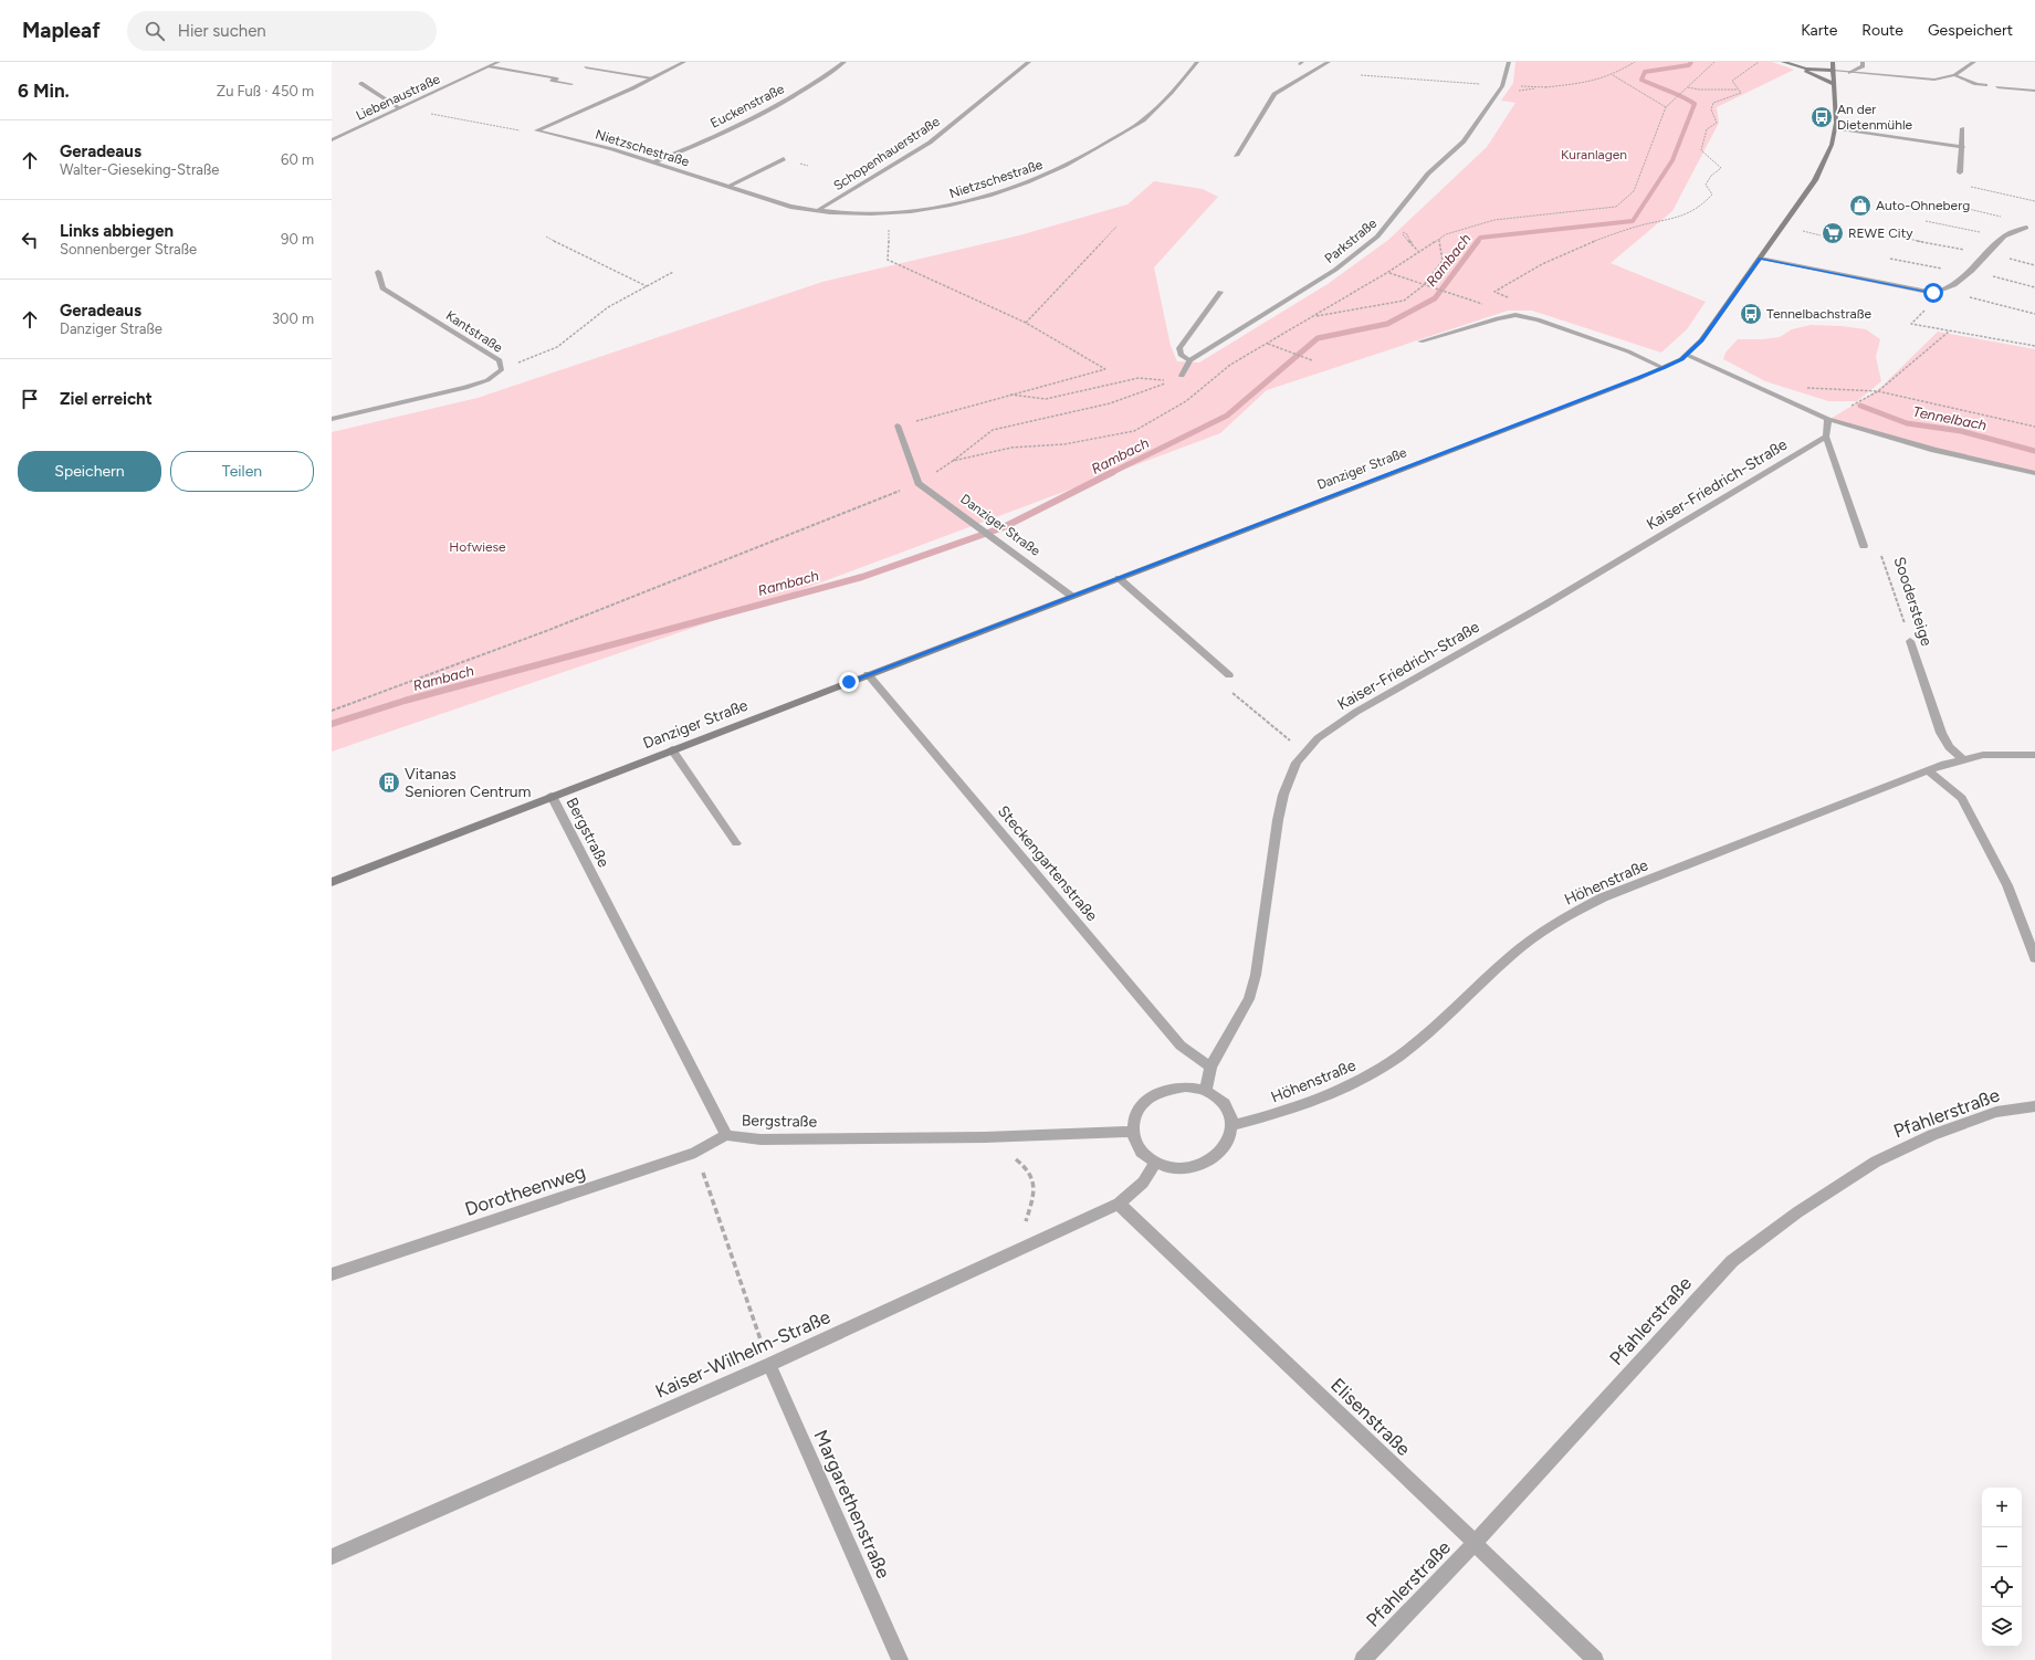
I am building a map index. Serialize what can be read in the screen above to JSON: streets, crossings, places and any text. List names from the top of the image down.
{
  "streets": {
    "main road": ["Danziger Straße"],
    "street": [
      "Liebenaustraße",
      "Euckenstraße",
      "Nietzschestraße",
      "Schopenhauerstraße",
      "Parkstraße",
      "Kantstraße",
      "Kaiser-Friedrich-Straße",
      "Soodersteige",
      "Bergstraße",
      "Steckengartenstraße",
      "Höhenstraße",
      "Pfahlerstraße",
      "Dorotheenweg",
      "Kaiser-Wilhelm-Straße",
      "Elisenstraße",
      "Margarethenstraße"
    ]
  },
  "crossings": [
    ["Euckenstraße", "Nietzschestraße"],
    ["Nietzschestraße", "Schopenhauerstraße"],
    ["Danziger Straße", "Bergstraße"],
    ["Danziger Straße", "Steckengartenstraße"],
    ["Kaiser-Friedrich-Straße", "Bergstraße"],
    ["Kaiser-Friedrich-Straße", "Steckengartenstraße"],
    ["Kaiser-Friedrich-Straße", "Höhenstraße"],
    ["Kaiser-Friedrich-Straße", "Kaiser-Wilhelm-Straße"],
    ["Soodersteige", "Höhenstraße"],
    ["Bergstraße", "Höhenstraße"],
    ["Bergstraße", "Dorotheenweg"],
    ["Bergstraße", "Kaiser-Wilhelm-Straße"],
    ["Höhenstraße", "Kaiser-Wilhelm-Straße"],
    ["Pfahlerstraße", "Elisenstraße"],
    ["Kaiser-Wilhelm-Straße", "Elisenstraße"],
    ["Kaiser-Wilhelm-Straße", "Margarethenstraße"]
  ],
  "water": ["Rambach", "Tennelbach"],
  "parks": ["Kuranlagen", "Hofwiese"],
  "places": {
    "bus stop": ["An der Dietenmühle", "Tennelbachstraße"],
    "shop": ["Auto-Ohneberg"],
    "supermarket": ["REWE City"],
    "building": ["Vitanas Senioren Centrum"]
  },
  "page": {
    "header": "Mapleaf",
    "search": "Hier suchen",
    "nav": ["Karte", "Route", "Gespeichert"],
    "heading": ["6 Min.", "Zu Fuß · 450 m"],
    "list": [
      ["Geradeaus", "Walter-Gieseking-Straße", "60 m"],
      ["Links abbiegen", "Sonnenberger Straße", "90 m"],
      ["Geradeaus", "Danziger Straße", "300 m"],
      "Ziel erreicht"
    ],
    "buttons": ["Speichern", "Teilen"],
    "map_buttons": ["+", "−"]
  }
}
